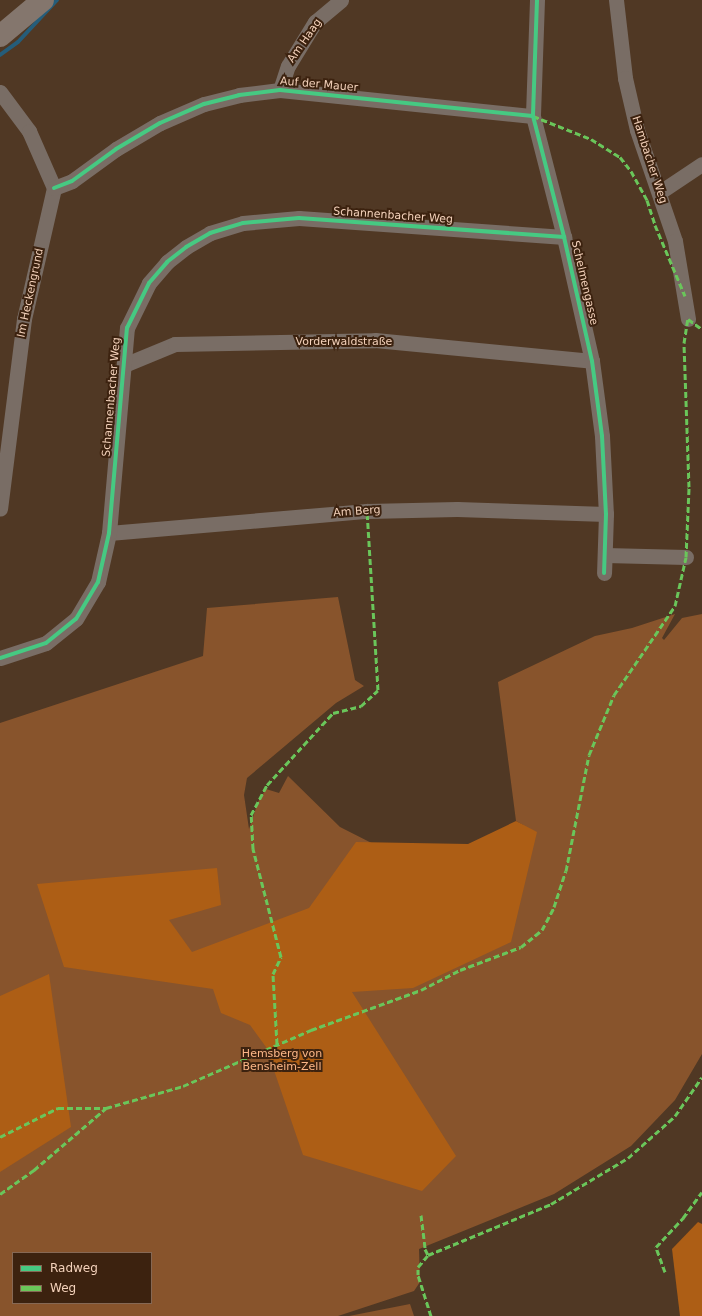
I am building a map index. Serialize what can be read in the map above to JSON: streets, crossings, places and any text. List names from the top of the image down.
{
  "streets": {
    "street": [
      "Am Haag",
      "Auf der Mauer",
      "Hambacher Weg",
      "Schannenbacher Weg",
      "Schelmengasse",
      "Im Heckengrund",
      "Vorderwaldstraße",
      "Am Berg"
    ]
  },
  "crossings": [
    ["Am Haag", "Auf der Mauer"],
    ["Auf der Mauer", "Schelmengasse"],
    ["Auf der Mauer", "Im Heckengrund"],
    ["Schannenbacher Weg", "Schelmengasse"],
    ["Schannenbacher Weg", "Vorderwaldstraße"],
    ["Schannenbacher Weg", "Am Berg"],
    ["Schelmengasse", "Vorderwaldstraße"],
    ["Schelmengasse", "Am Berg"]
  ],
  "parks": ["Hemsberg von Bensheim-Zell"],
  "legend": ["Radweg", "Weg"]
}
